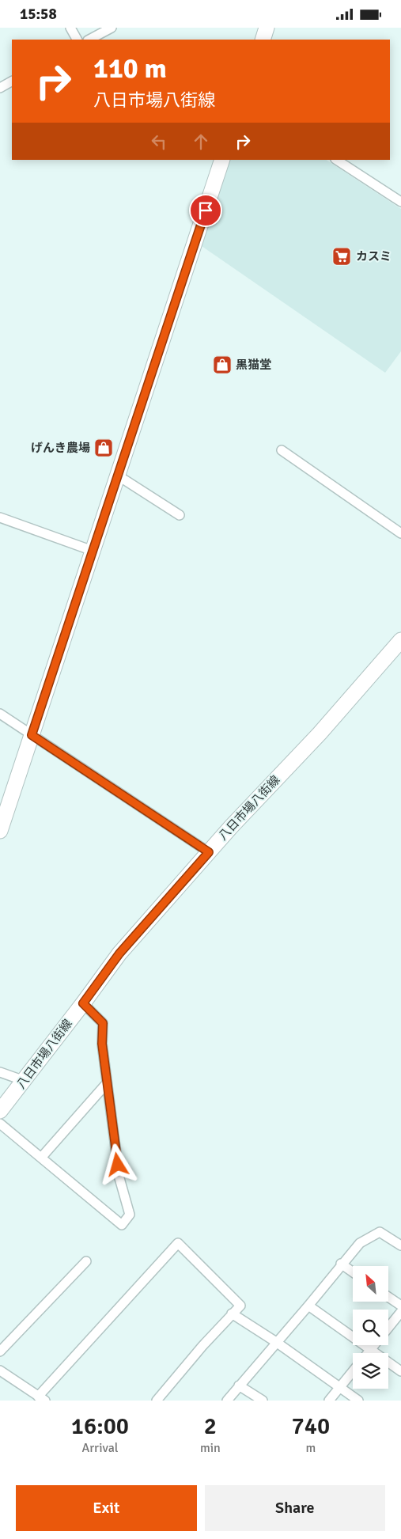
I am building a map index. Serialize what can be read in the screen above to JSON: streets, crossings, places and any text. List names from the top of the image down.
{
  "streets": {
    "main road": ["八日市場八街線"]
  },
  "places": {
    "supermarket": ["カスミ"],
    "shop": ["黒猫堂", "げんき農場"]
  },
  "north": "top left",
  "page": {
    "status": "15:58",
    "turn": ["110 m", "八日市場八街線"],
    "eta": [
      "16:00",
      "Arrival",
      "2",
      "min",
      "740",
      "m"
    ],
    "buttons": ["Exit", "Share"]
  }
}
